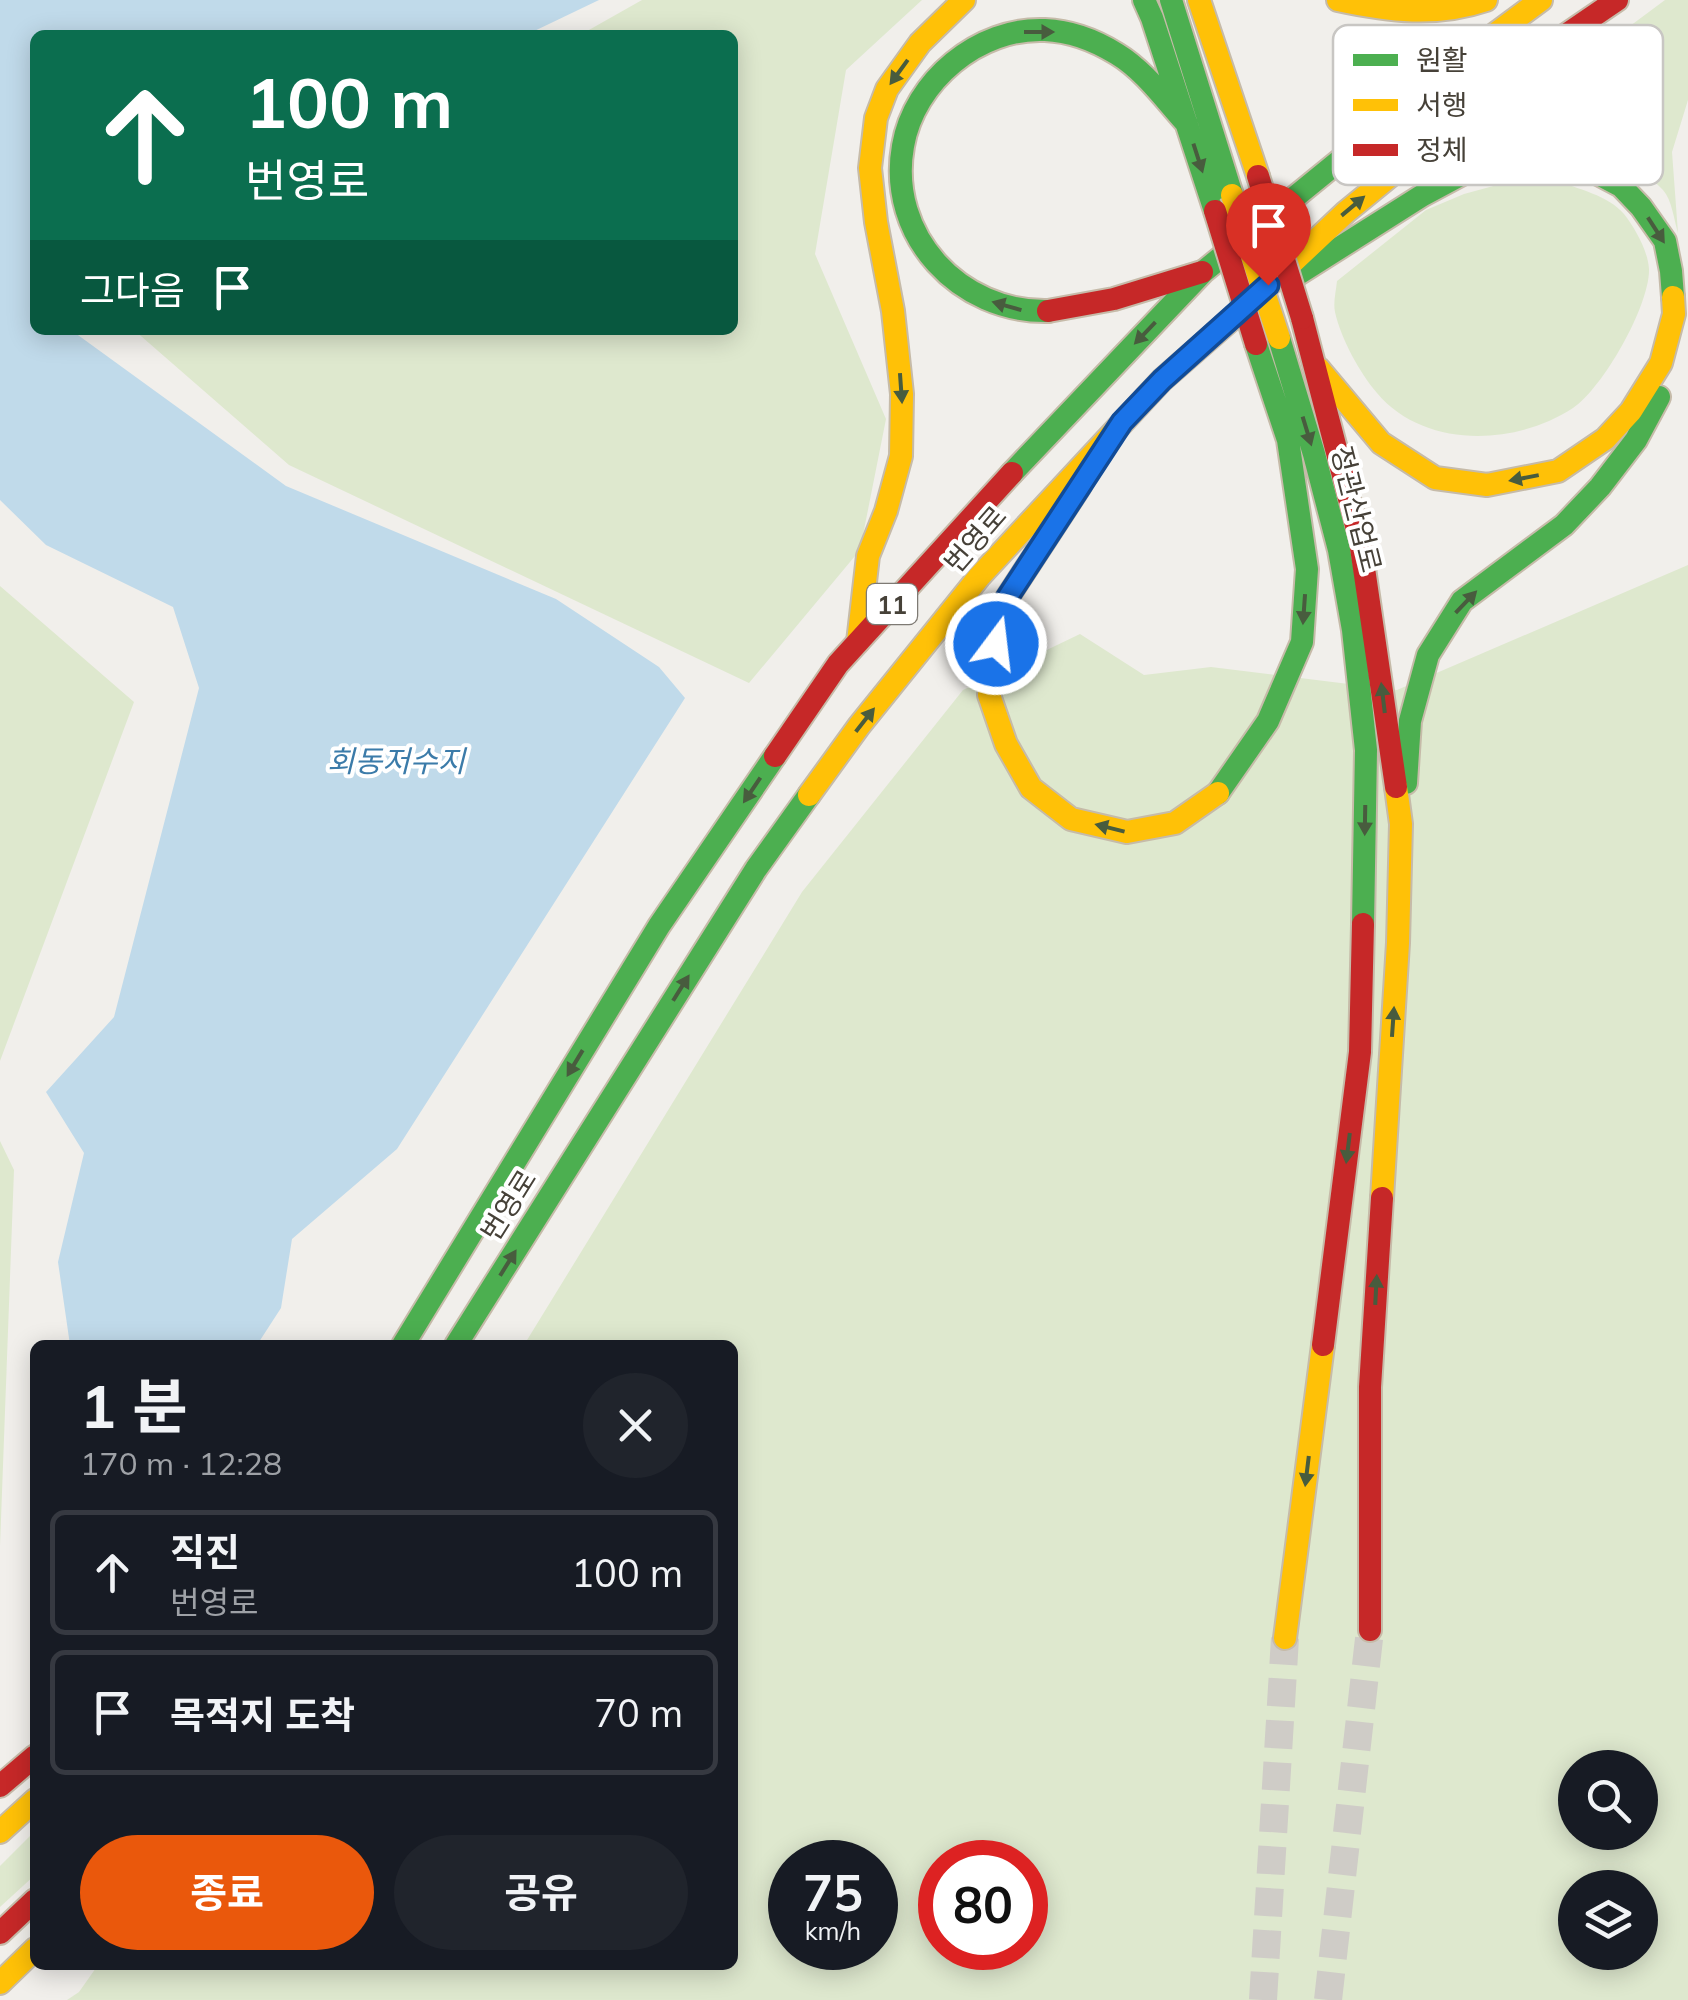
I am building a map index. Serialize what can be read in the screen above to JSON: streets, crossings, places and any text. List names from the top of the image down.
{
  "streets": {
    "highway": ["정관산업로", "번영로", "11"]
  },
  "water": ["회동저수지"],
  "legend": ["원활", "서행", "정체"],
  "page": {
    "turn": ["100 m", "번영로"],
    "then": "그다음",
    "heading": ["1 분", "170 m · 12:28"],
    "list": [
      {
        "name": "직진",
        "note": "번영로",
        "value": "100 m"
      },
      {
        "name": "목적지 도착",
        "value": "70 m"
      }
    ],
    "buttons": ["종료", "공유"],
    "speed": "75 km/h",
    "limit": "80"
  }
}
